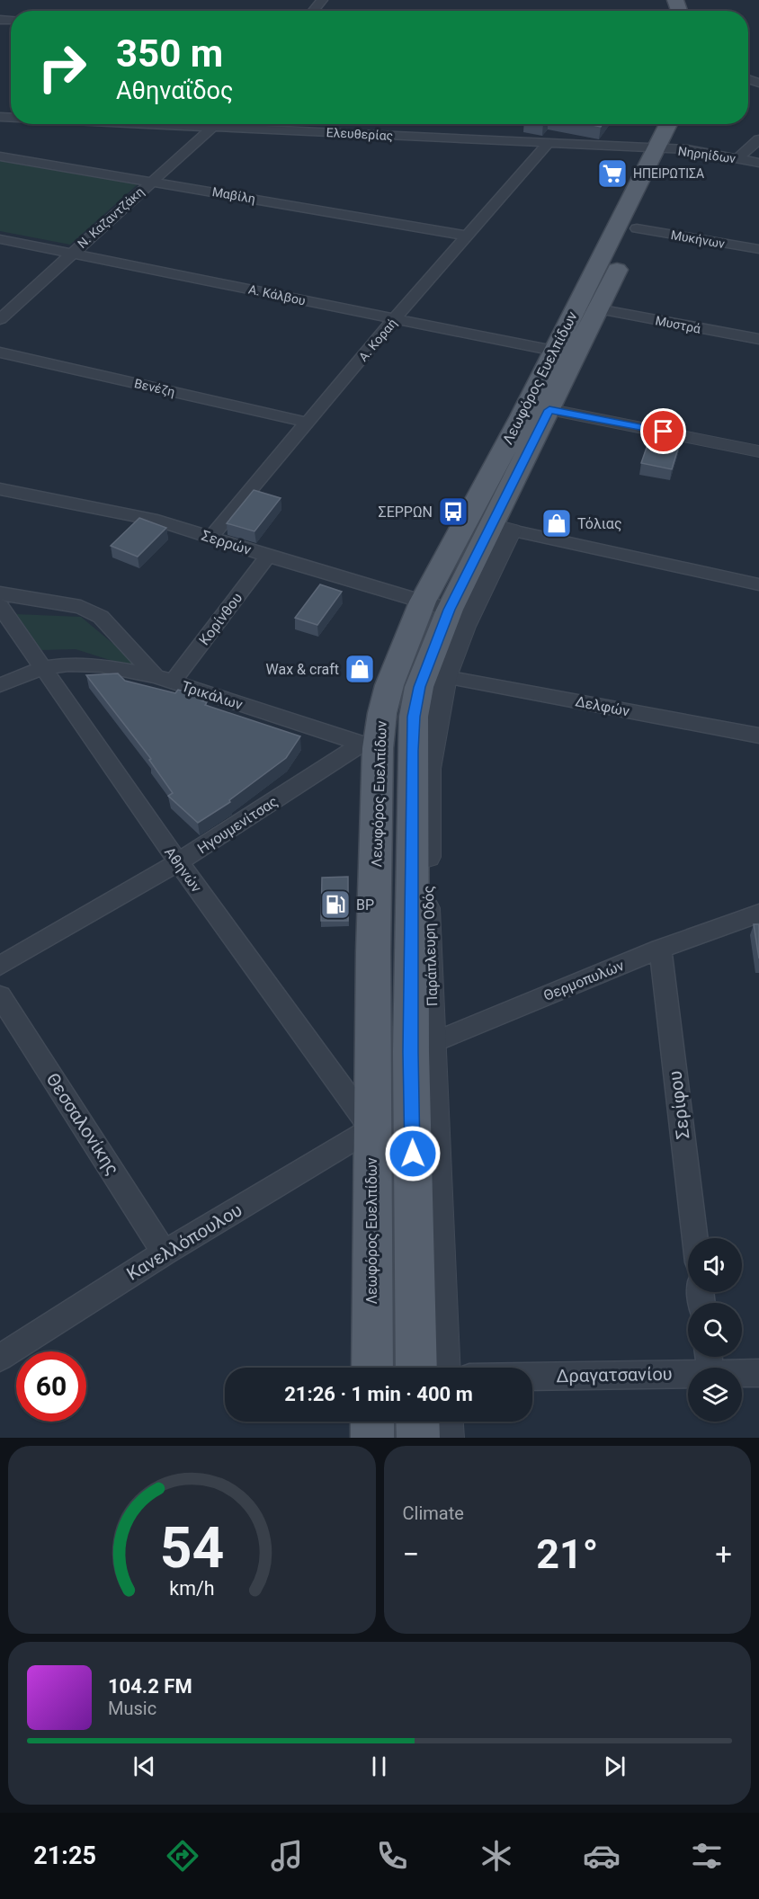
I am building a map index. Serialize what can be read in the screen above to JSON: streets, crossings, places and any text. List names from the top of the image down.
{
  "streets": {
    "main road": ["Λεωφόρος Ευελπίδων"],
    "street": [
      "Ελευθερίας",
      "Νηρηίδων",
      "Μαβίλη",
      "Ν. Καζαντζάκη",
      "Μυκήνων",
      "A. Κάλβου",
      "Μυστρά",
      "Α. Κοραή",
      "Βενέζη",
      "Σερρών",
      "Κορίνθου",
      "Τρικάλων",
      "Δελφών",
      "Ηγουμενίτσας",
      "Αθηνών",
      "Παράπλευρη Οδός",
      "Θερμοπυλών",
      "Σερίφου",
      "Θεσσαλονίκης",
      "Κανελλόπουλου",
      "Δραγατσανίου"
    ]
  },
  "crossings": [
    ["Ελευθερίας", "Νηρηίδων"],
    ["Ελευθερίας", "Ν. Καζαντζάκη"],
    ["Ελευθερίας", "Α. Κοραή"],
    ["Ελευθερίας", "Λεωφόρος Ευελπίδων"],
    ["Νηρηίδων", "Λεωφόρος Ευελπίδων"],
    ["Μαβίλη", "Ν. Καζαντζάκη"],
    ["Μαβίλη", "Α. Κοραή"],
    ["Ν. Καζαντζάκη", "A. Κάλβου"],
    ["Μυκήνων", "Λεωφόρος Ευελπίδων"],
    ["A. Κάλβου", "Α. Κοραή"],
    ["A. Κάλβου", "Λεωφόρος Ευελπίδων"],
    ["Μυστρά", "Λεωφόρος Ευελπίδων"],
    ["Α. Κοραή", "Βενέζη"],
    ["Α. Κοραή", "Σερρών"],
    ["Λεωφόρος Ευελπίδων", "Σερρών"],
    ["Λεωφόρος Ευελπίδων", "Τρικάλων"],
    ["Λεωφόρος Ευελπίδων", "Ηγουμενίτσας"],
    ["Λεωφόρος Ευελπίδων", "Αθηνών"],
    ["Λεωφόρος Ευελπίδων", "Παράπλευρη Οδός"],
    ["Λεωφόρος Ευελπίδων", "Θερμοπυλών"],
    ["Λεωφόρος Ευελπίδων", "Κανελλόπουλου"],
    ["Σερρών", "Κορίνθου"],
    ["Κορίνθου", "Τρικάλων"],
    ["Τρικάλων", "Ηγουμενίτσας"],
    ["Τρικάλων", "Αθηνών"],
    ["Δελφών", "Παράπλευρη Οδός"],
    ["Ηγουμενίτσας", "Αθηνών"],
    ["Αθηνών", "Κανελλόπουλου"],
    ["Παράπλευρη Οδός", "Θερμοπυλών"],
    ["Θερμοπυλών", "Σερίφου"],
    ["Θεσσαλονίκης", "Κανελλόπουλου"]
  ],
  "places": {
    "supermarket": ["ΗΠΕΙΡΩΤΙΣΑ"],
    "bus stop": ["ΣΕΡΡΩΝ"],
    "shop": ["Τόλιας", "Wax & craft"],
    "fuel station": ["BP"]
  },
  "page": {
    "turn": ["350 m", "Αθηναΐδος"],
    "limit": "60",
    "trip": "21:26 · 1 min · 400 m",
    "tile": "Climate",
    "heat": ["−", "21°", "+"],
    "song": ["104.2 FM", "Music"],
    "tabs": "21:25",
    "gauge": ["54", "km/h"]
  }
}
